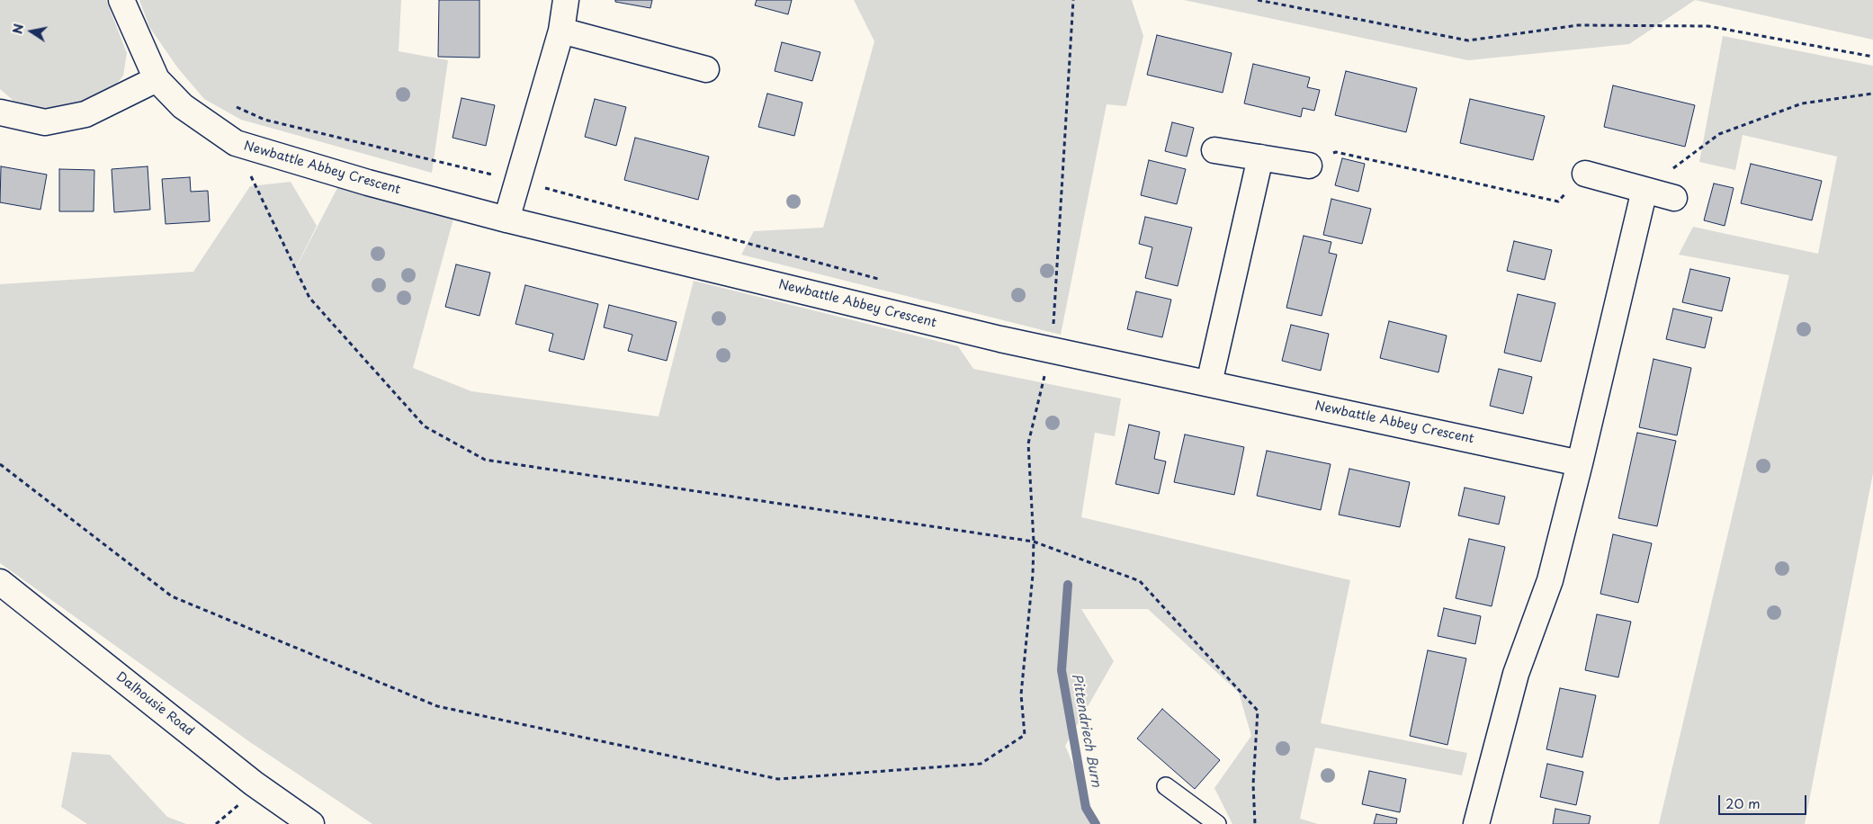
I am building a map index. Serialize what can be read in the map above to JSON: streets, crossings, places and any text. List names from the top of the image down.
{
  "streets": {
    "street": ["Newbattle Abbey Crescent", "Dalhousie Road"]
  },
  "water": ["Pittendriech Burn"],
  "scale_bar": "20 m",
  "north": "left"
}
